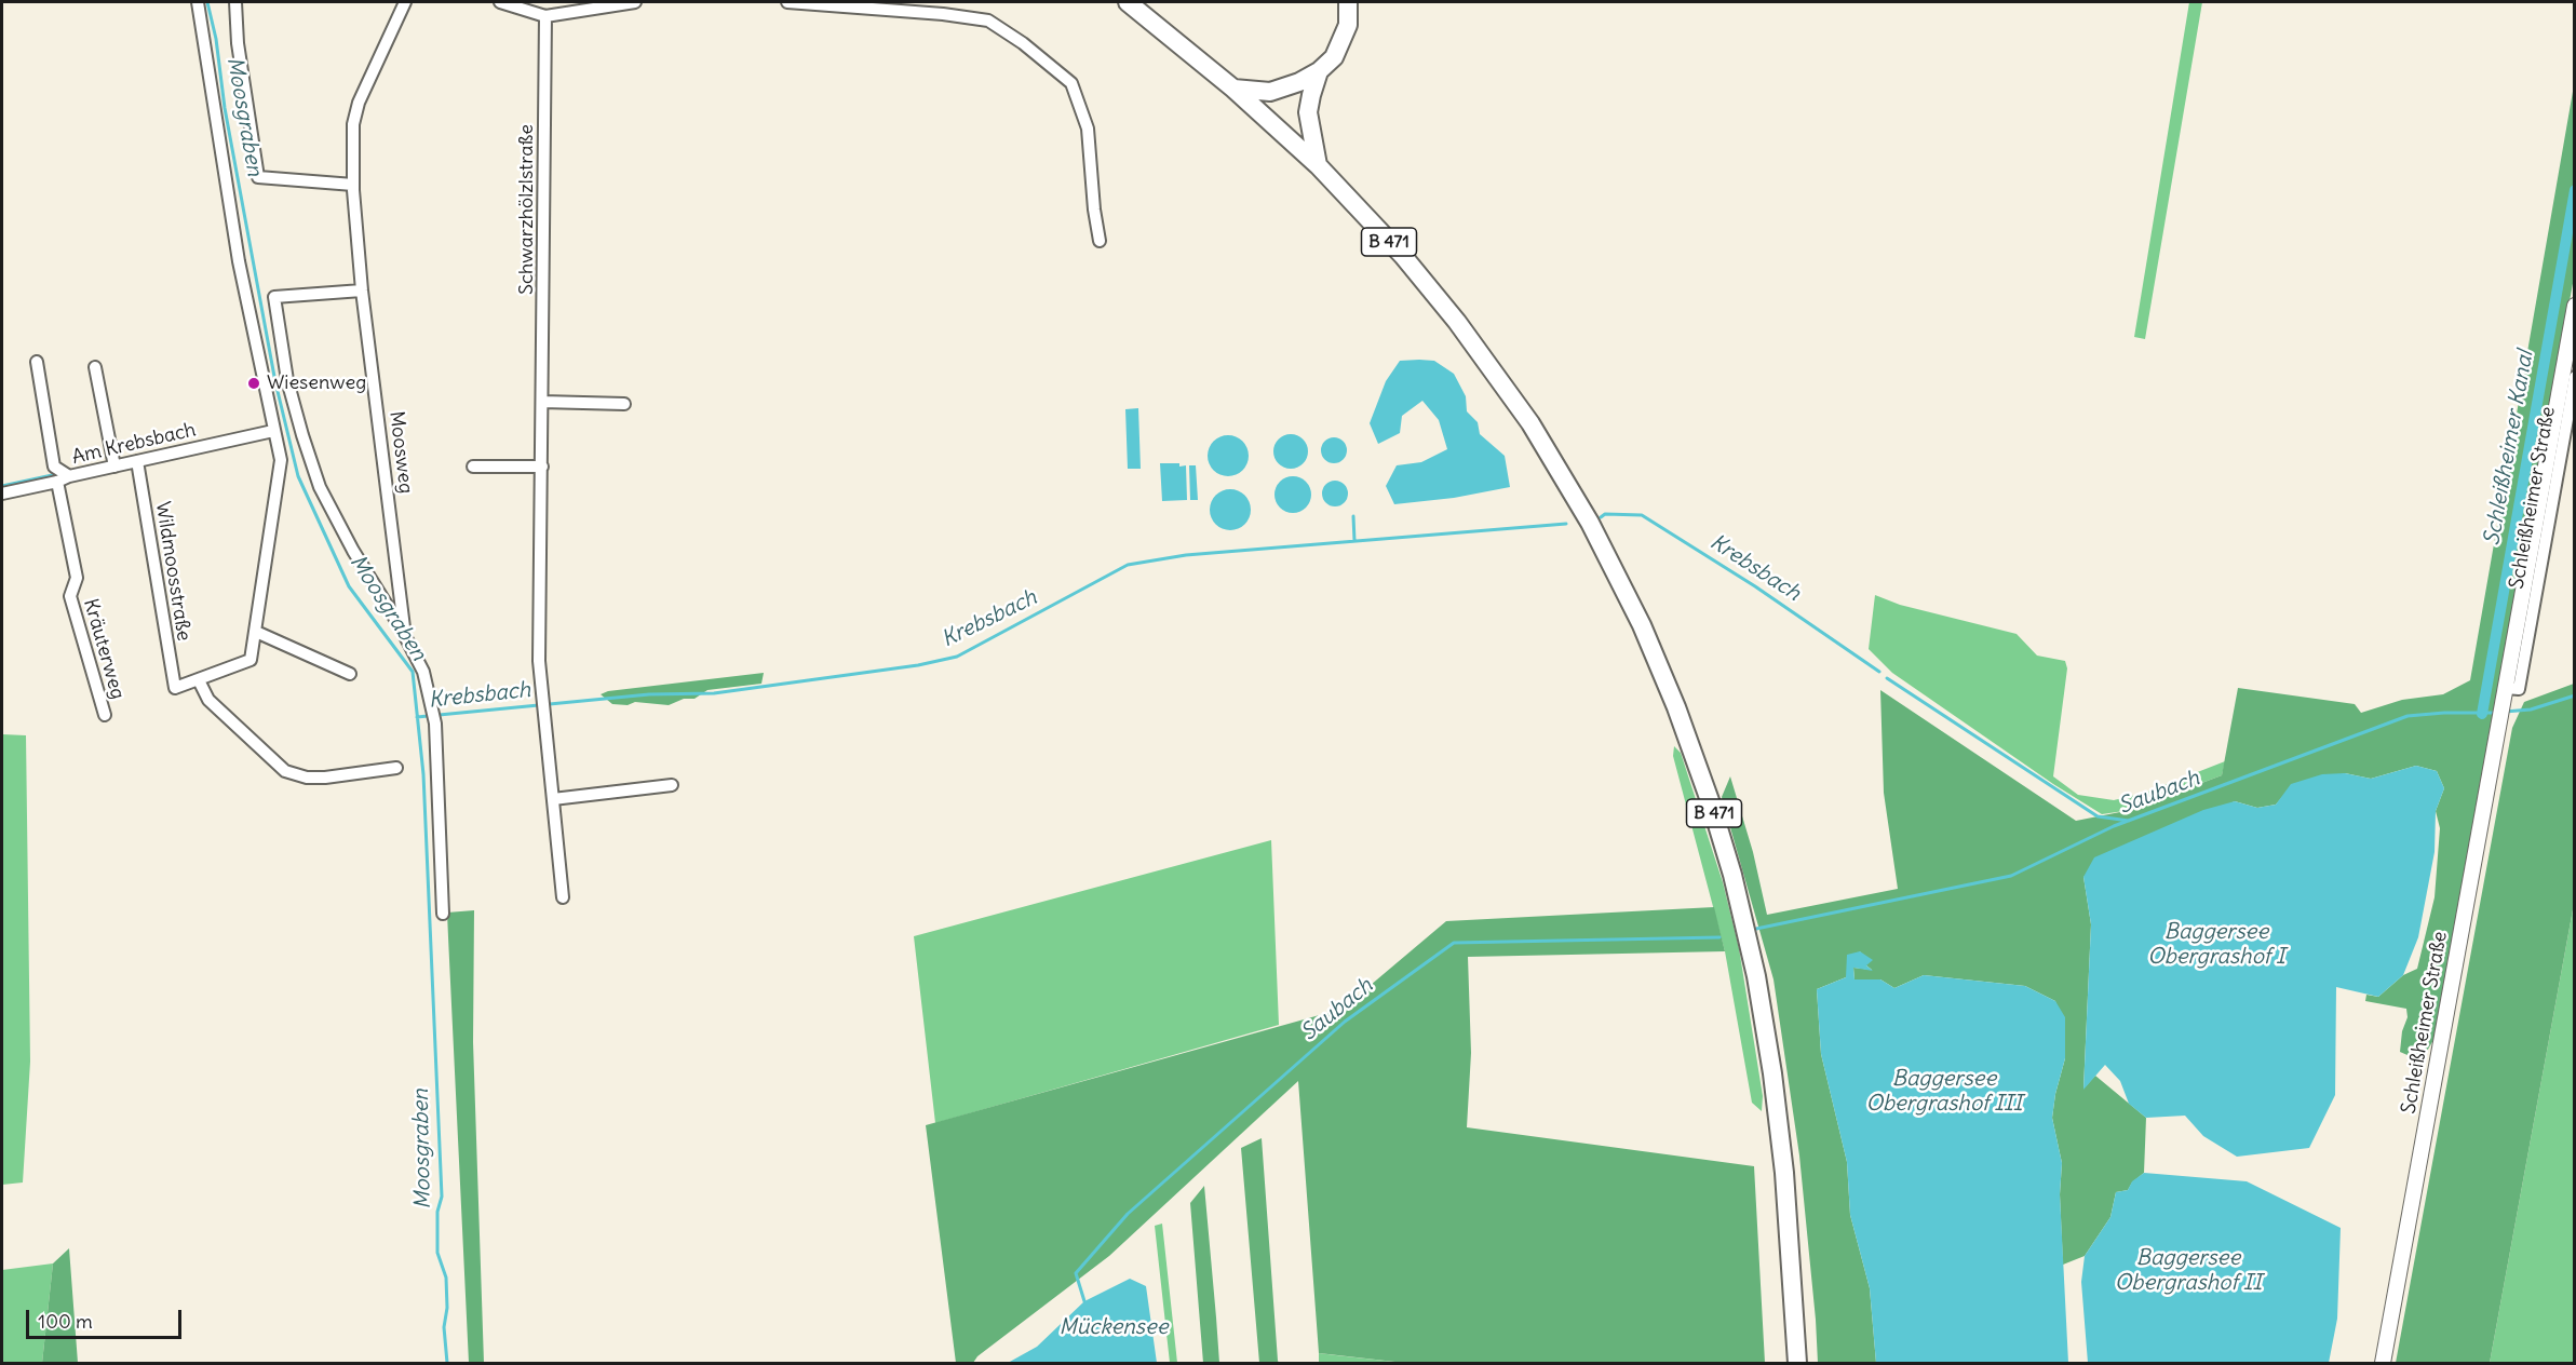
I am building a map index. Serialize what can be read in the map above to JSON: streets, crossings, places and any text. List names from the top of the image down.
{
  "streets": {
    "highway": ["B 471"],
    "main road": ["Schleißheimer Straße"],
    "street": [
      "Schwarzhölzlstraße",
      "Am Krebsbach",
      "Moosweg",
      "Wildmoosstraße",
      "Kräuterweg"
    ]
  },
  "crossings": [
    ["Am Krebsbach", "Wildmoosstraße"],
    ["Am Krebsbach", "Kräuterweg"]
  ],
  "water": [
    "Moosgraben",
    "Schleißheimer Kanal",
    "Krebsbach",
    "Saubach",
    "Baggersee Obergrashof I",
    "Baggersee Obergrashof III",
    "Baggersee Obergrashof II",
    "Mückensee"
  ],
  "places": ["Wiesenweg"],
  "scale_bar": "100 m"
}
